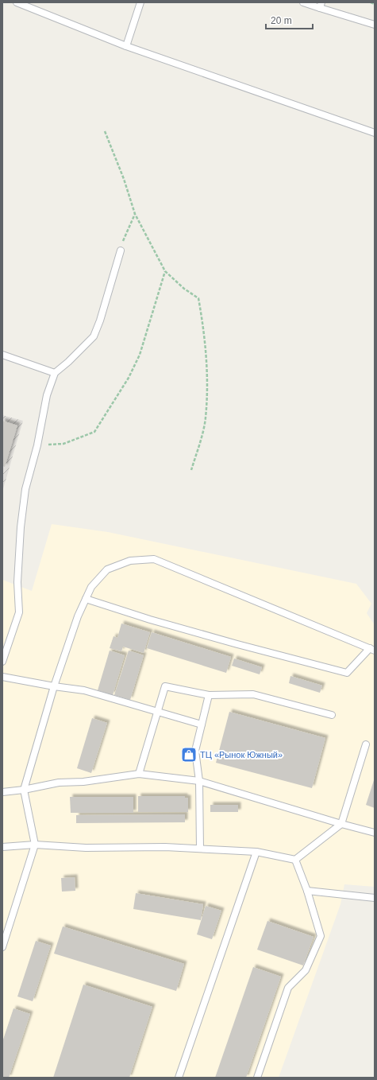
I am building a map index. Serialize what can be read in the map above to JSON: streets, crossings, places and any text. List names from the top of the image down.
{
  "places": {
    "shop": ["ТЦ «Рынок Южный»"]
  },
  "scale_bar": "20 m"
}
